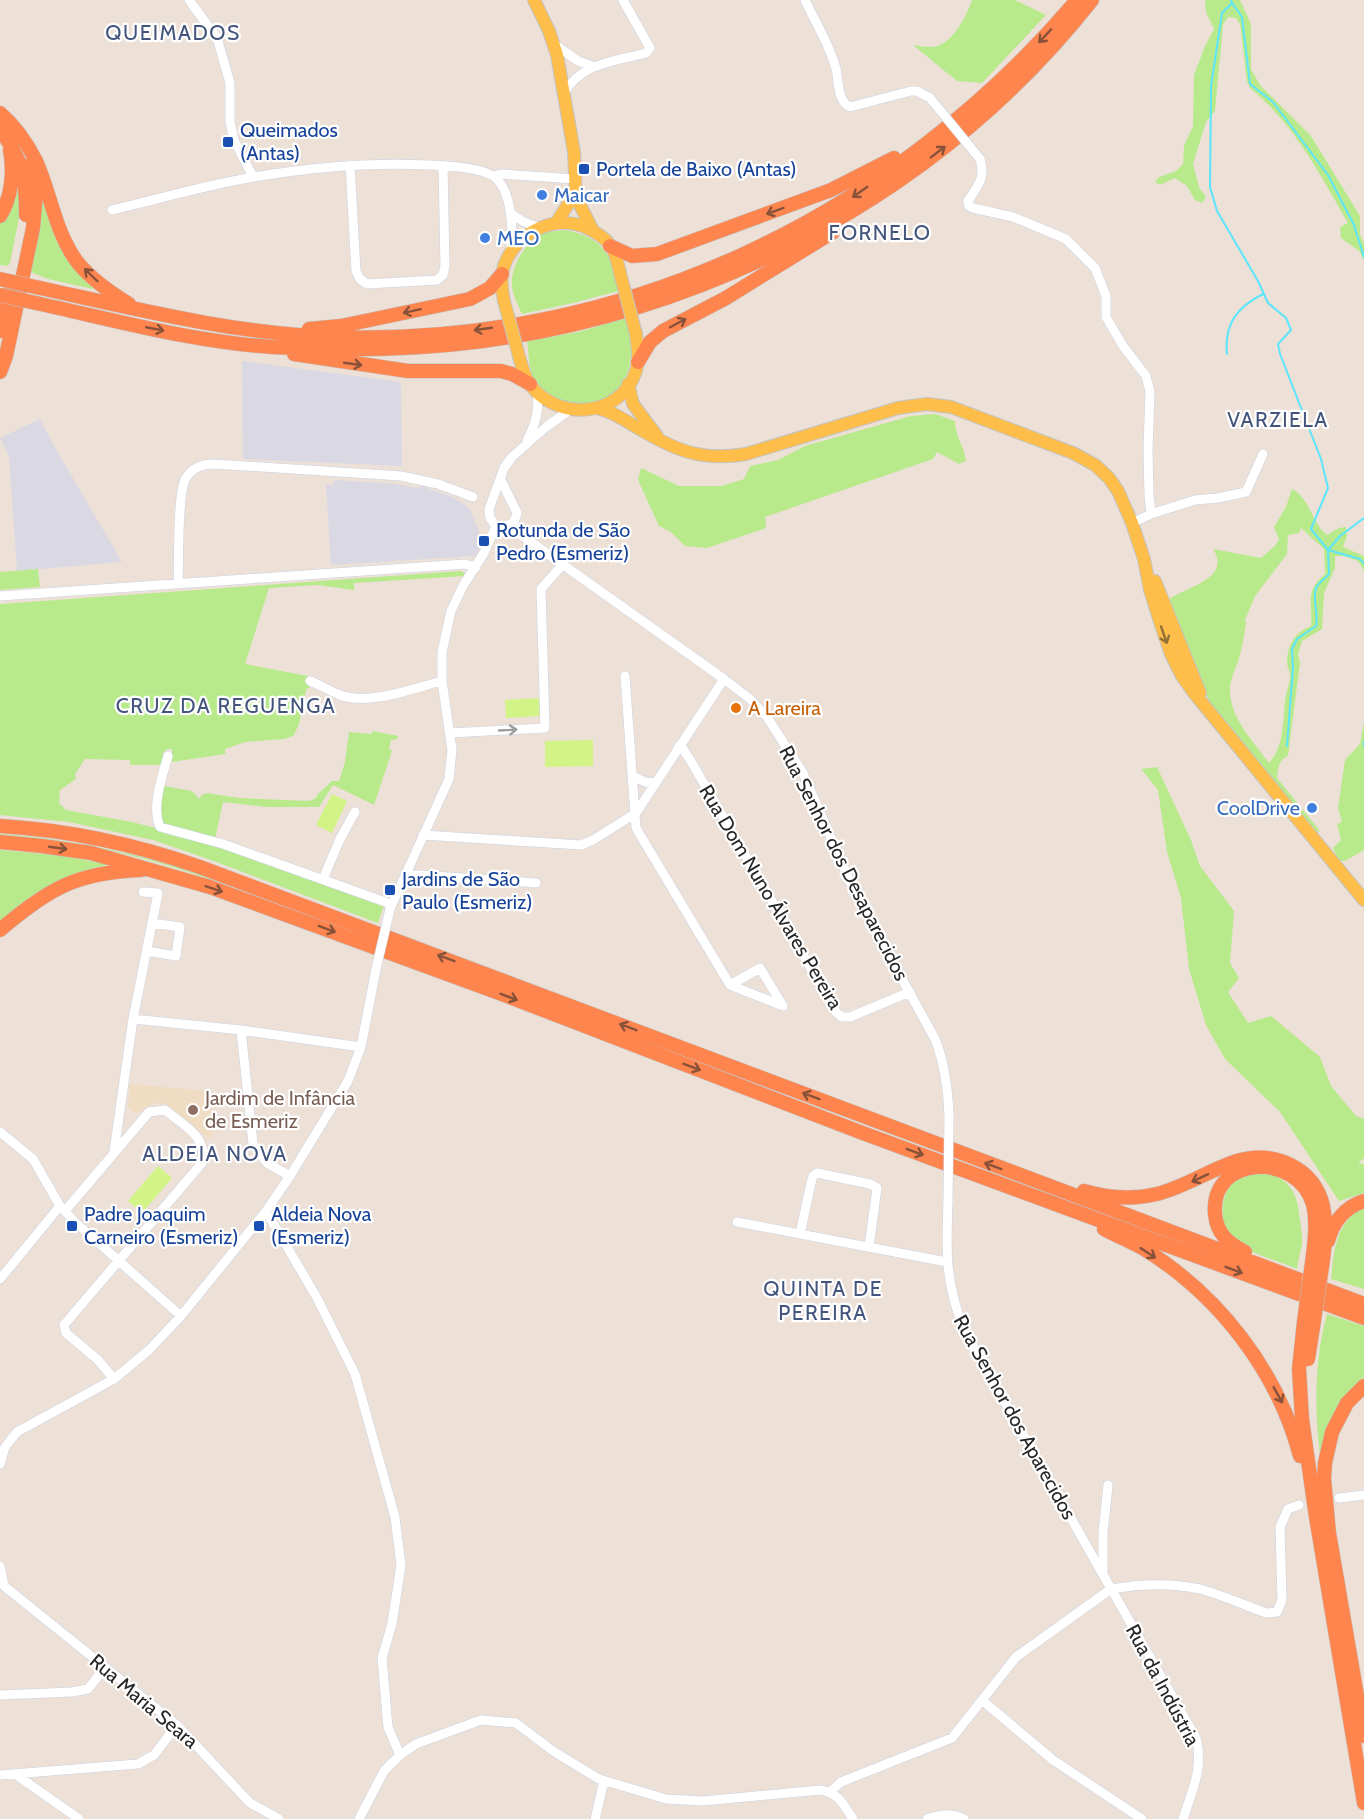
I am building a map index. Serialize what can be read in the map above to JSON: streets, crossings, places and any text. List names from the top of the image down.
{
  "streets": {
    "street": [
      "Rua Senhor dos Desaparecidos",
      "Rua Dom Nuno Álvares Pereira",
      "Rua Senhor dos Aparecidos",
      "Rua da Indústria",
      "Rua Maria Seara"
    ]
  },
  "crossings": [
    ["Rua Senhor dos Desaparecidos", "Rua Dom Nuno Álvares Pereira"],
    ["Rua Senhor dos Desaparecidos", "Rua Senhor dos Aparecidos"],
    ["Rua Senhor dos Aparecidos", "Rua da Indústria"]
  ],
  "districts": [
    "QUEIMADOS",
    "FORNELO",
    "VARZIELA",
    "CRUZ DA REGUENGA",
    "ALDEIA NOVA",
    "QUINTA DE PEREIRA"
  ],
  "places": {
    "transit": [
      "Queimados (Antas)",
      "Portela de Baixo (Antas)",
      "Rotunda de São Pedro (Esmeriz)",
      "Jardins de São Paulo (Esmeriz)",
      "Padre Joaquim Carneiro (Esmeriz)",
      "Aldeia Nova (Esmeriz)"
    ],
    "other": [
      "Maicar",
      "MEO",
      "A Lareira",
      "CoolDrive",
      "Jardim de Infância de Esmeriz"
    ]
  }
}
